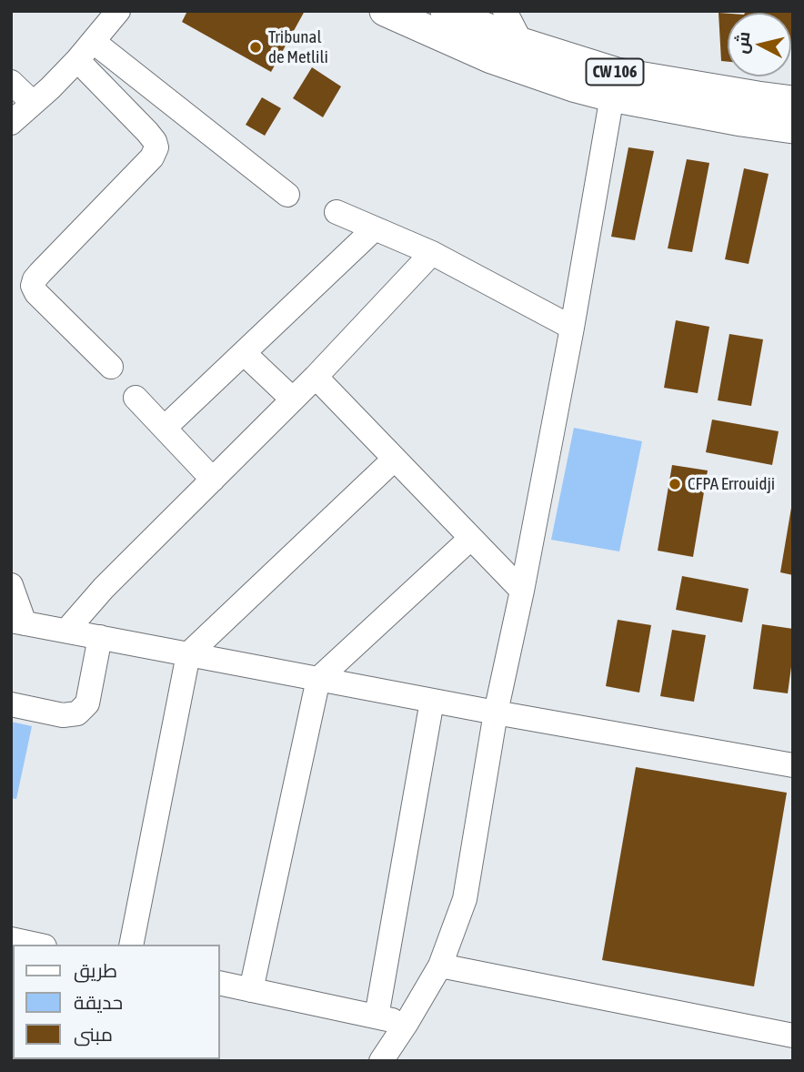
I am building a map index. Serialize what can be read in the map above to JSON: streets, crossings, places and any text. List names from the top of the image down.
{
  "streets": {
    "main road": ["CW 106"]
  },
  "places": ["Tribunal de Metlili", "CFPA Errouidji"],
  "legend": ["طريق", "حديقة", "مبنى"],
  "north": "left"
}
